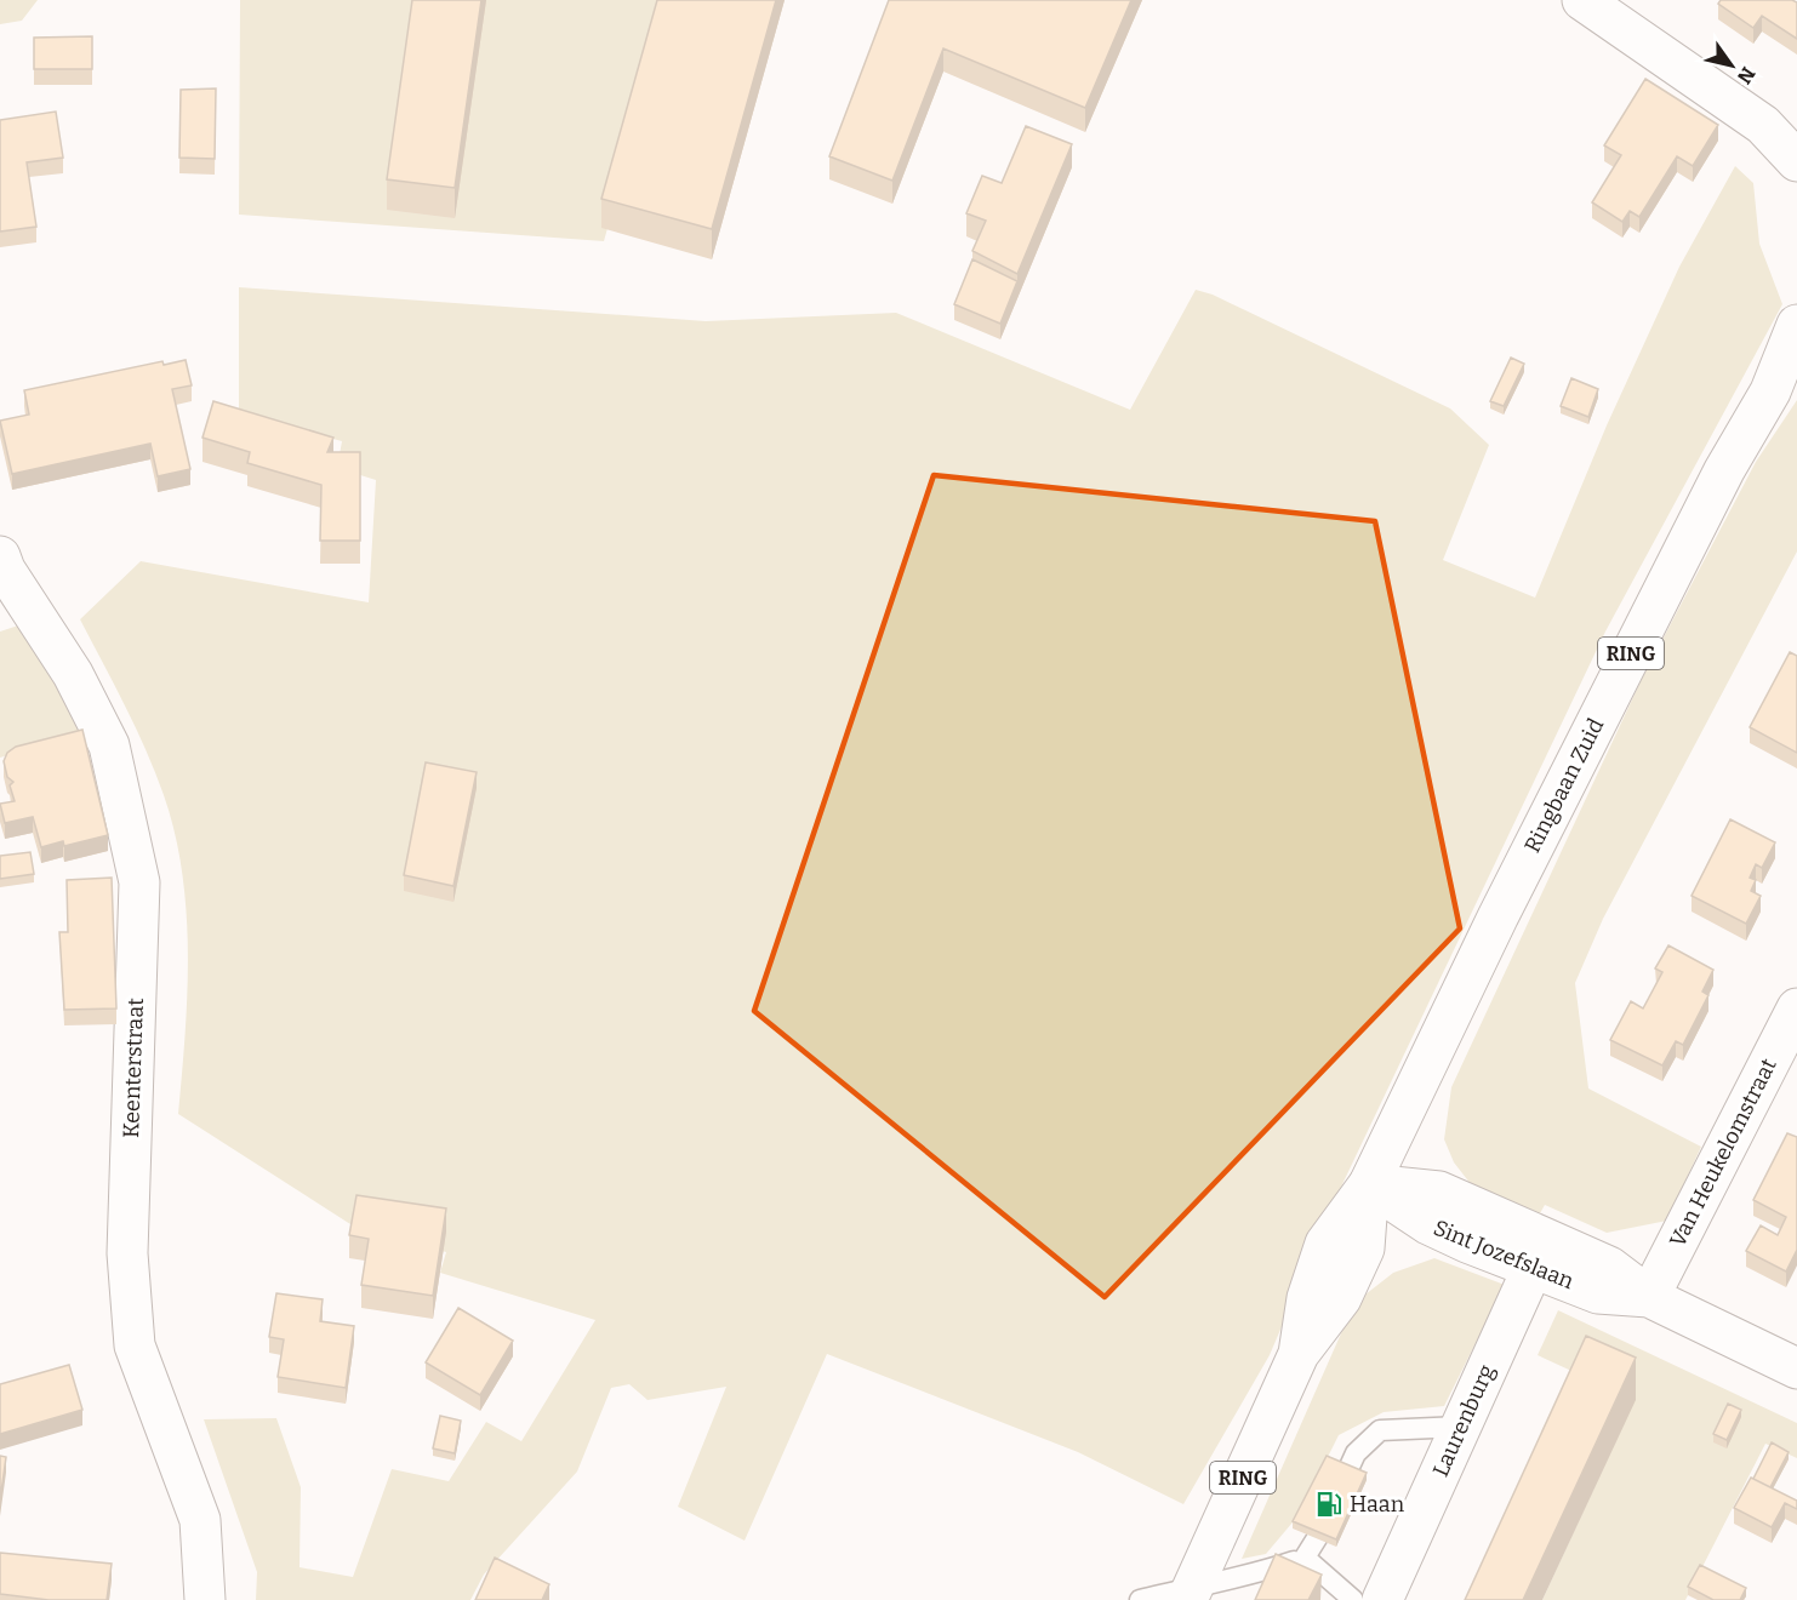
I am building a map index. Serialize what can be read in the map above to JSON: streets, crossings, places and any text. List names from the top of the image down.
{
  "streets": {
    "street": [
      "RING",
      "Ringbaan Zuid",
      "Keenterstraat",
      "Van Heukelomstraat",
      "Sint Jozefslaan",
      "Laurenburg"
    ]
  },
  "crossings": [
    ["Ringbaan Zuid", "Sint Jozefslaan"],
    ["Van Heukelomstraat", "Sint Jozefslaan"],
    ["Sint Jozefslaan", "Laurenburg"]
  ],
  "places": {
    "fuel station": ["Haan"]
  },
  "north": "bottom right"
}
